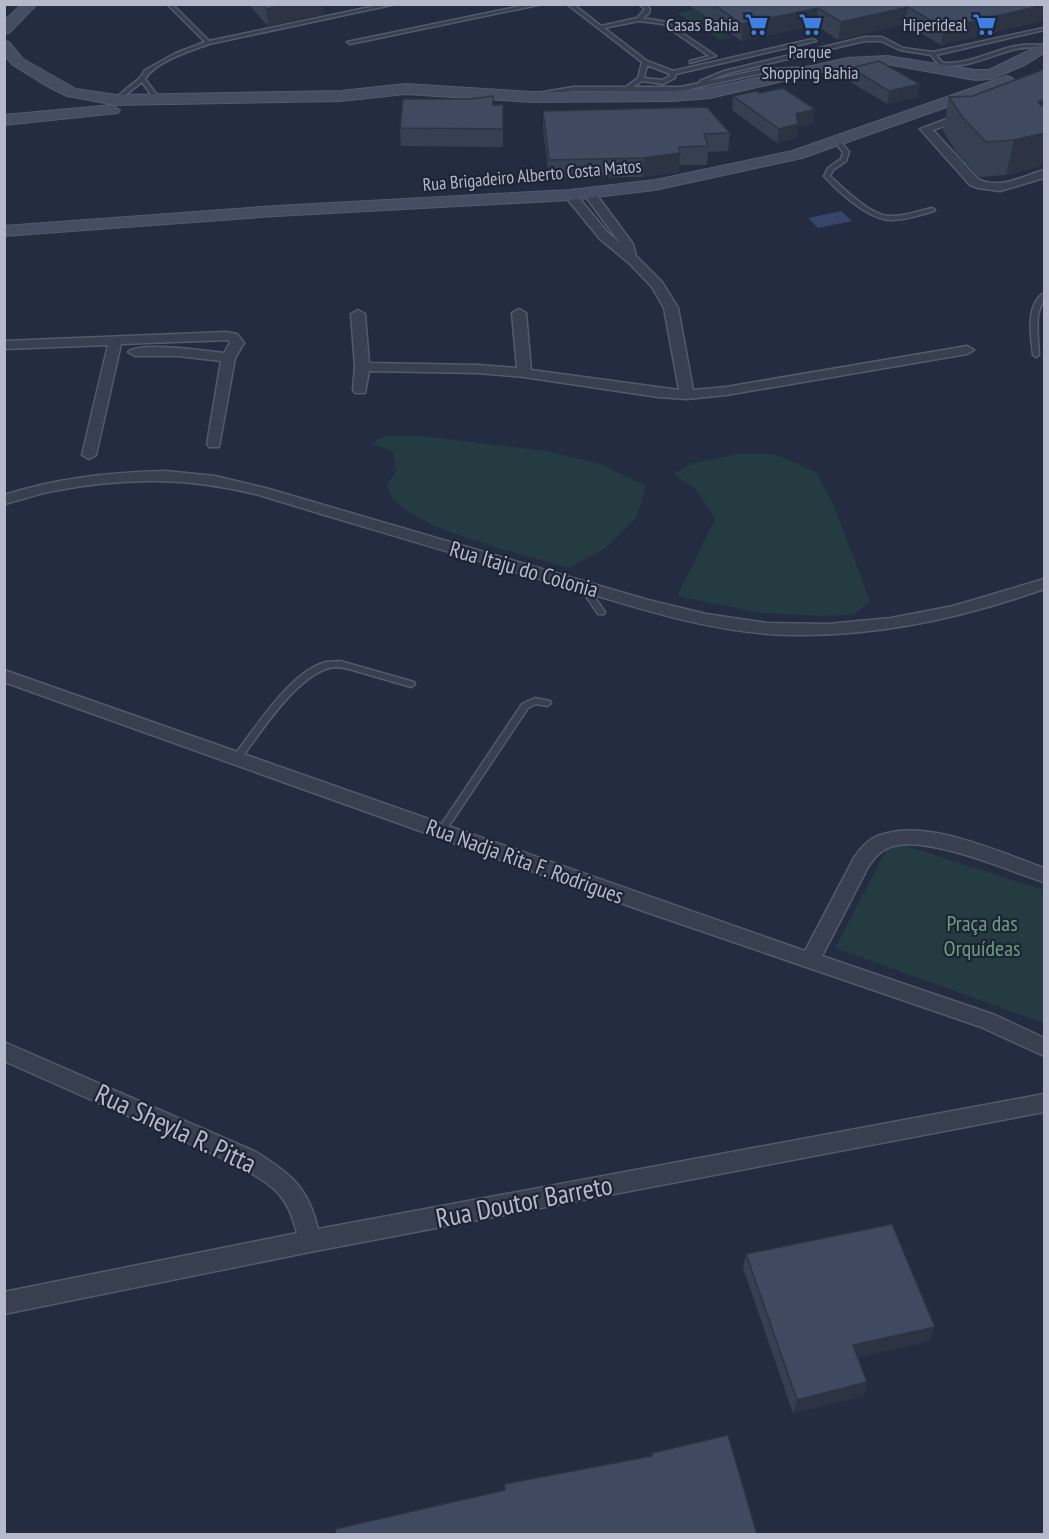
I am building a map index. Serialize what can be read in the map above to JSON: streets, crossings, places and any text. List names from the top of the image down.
{
  "streets": {
    "street": [
      "Rua Brigadeiro Alberto Costa Matos",
      "Rua Itaju do Colonia",
      "Rua Nadja Rita F. Rodrigues",
      "Rua Sheyla R. Pitta",
      "Rua Doutor Barreto"
    ]
  },
  "crossings": [
    ["Rua Sheyla R. Pitta", "Rua Doutor Barreto"]
  ],
  "parks": ["Praça das Orquídeas"],
  "places": {
    "supermarket": ["Casas Bahia", "Hiperideal", "Parque Shopping Bahia"]
  }
}
